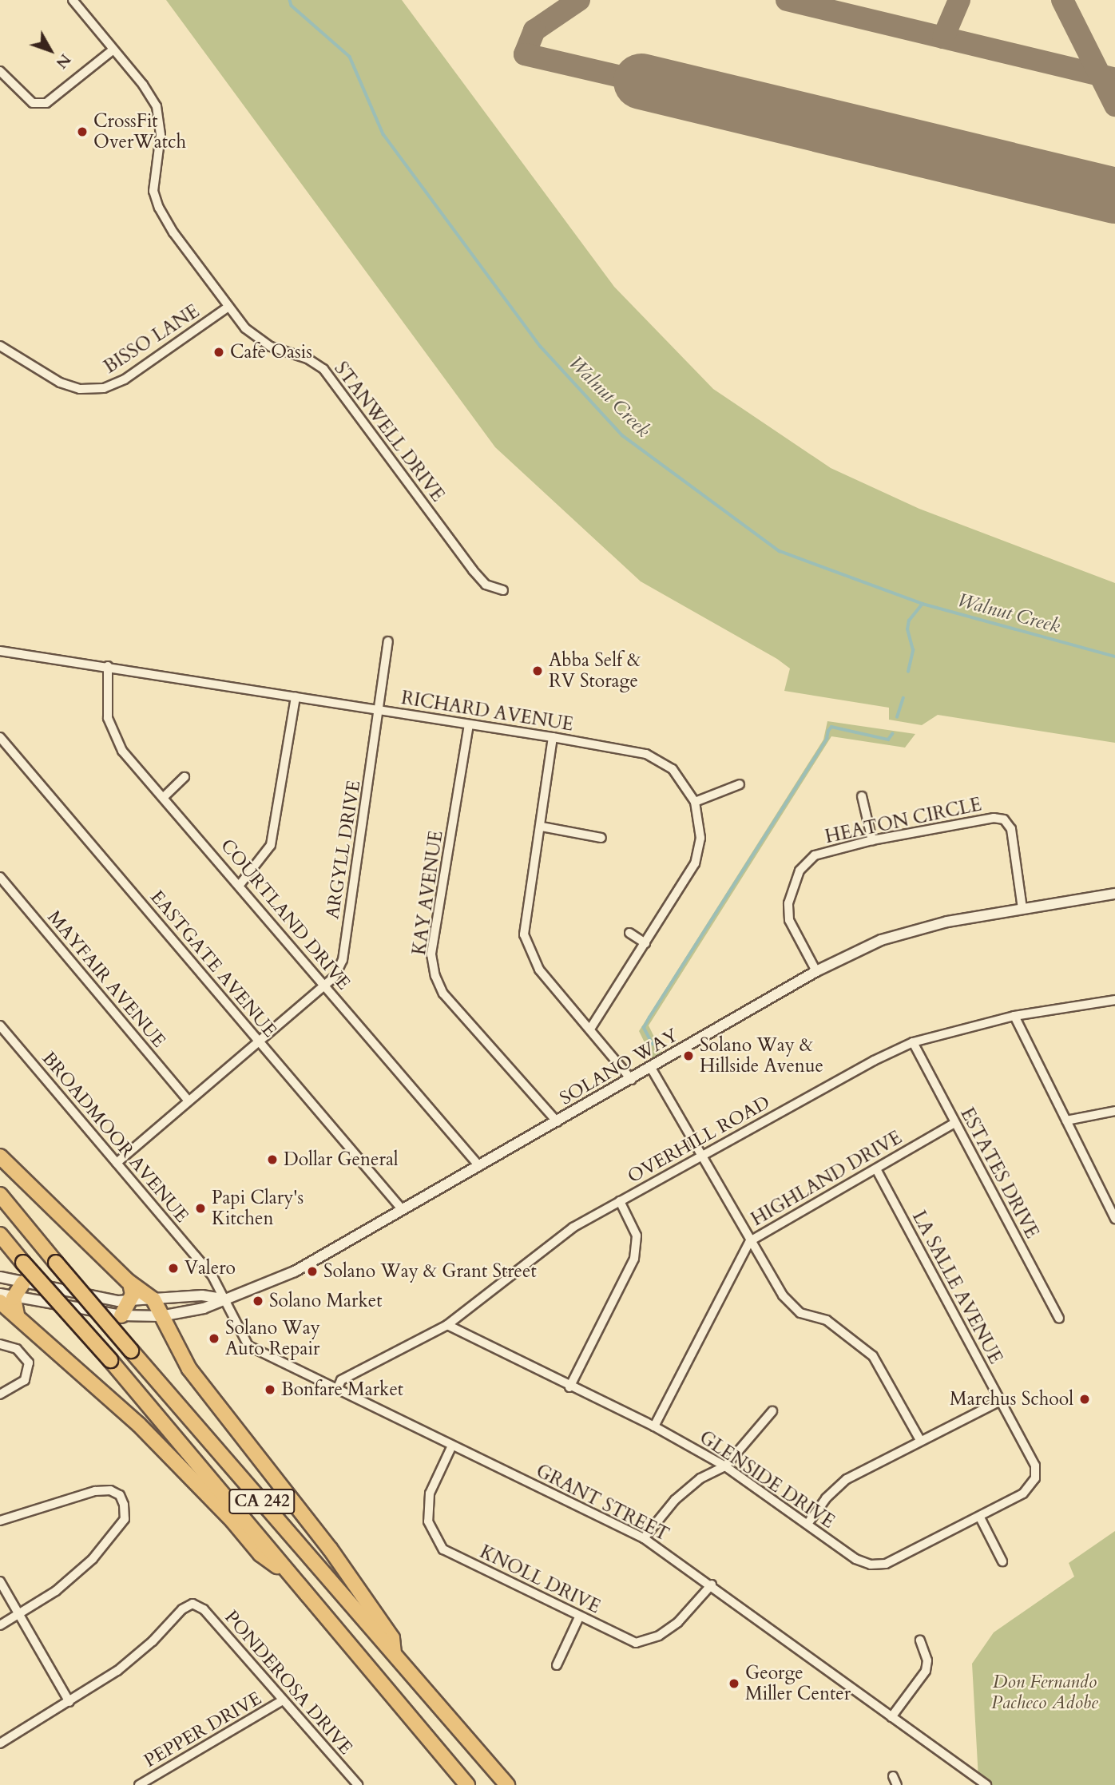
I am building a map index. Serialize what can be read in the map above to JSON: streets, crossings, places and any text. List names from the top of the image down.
{
  "streets": {
    "highway": ["CA 242"],
    "street": [
      "BISSO LANE",
      "STANWELL DRIVE",
      "RICHARD AVENUE",
      "HEATON CIRCLE",
      "ARGYLL DRIVE",
      "KAY AVENUE",
      "COURTLAND DRIVE",
      "EASTGATE AVENUE",
      "MAYFAIR AVENUE",
      "SOLANO WAY",
      "BROADMOOR AVENUE",
      "OVERHILL ROAD",
      "ESTATES DRIVE",
      "HIGHLAND DRIVE",
      "LA SALLE AVENUE",
      "GLENSIDE DRIVE",
      "GRANT STREET",
      "KNOLL DRIVE",
      "PONDEROSA DRIVE",
      "PEPPER DRIVE"
    ]
  },
  "crossings": [
    ["BISSO LANE", "STANWELL DRIVE"],
    ["RICHARD AVENUE", "ARGYLL DRIVE"],
    ["RICHARD AVENUE", "KAY AVENUE"],
    ["RICHARD AVENUE", "COURTLAND DRIVE"],
    ["HEATON CIRCLE", "SOLANO WAY"],
    ["ARGYLL DRIVE", "COURTLAND DRIVE"],
    ["ARGYLL DRIVE", "EASTGATE AVENUE"],
    ["ARGYLL DRIVE", "MAYFAIR AVENUE"],
    ["ARGYLL DRIVE", "BROADMOOR AVENUE"],
    ["KAY AVENUE", "SOLANO WAY"],
    ["COURTLAND DRIVE", "SOLANO WAY"],
    ["EASTGATE AVENUE", "SOLANO WAY"],
    ["SOLANO WAY", "BROADMOOR AVENUE"],
    ["SOLANO WAY", "GRANT STREET"],
    ["BROADMOOR AVENUE", "GRANT STREET"],
    ["OVERHILL ROAD", "ESTATES DRIVE"],
    ["OVERHILL ROAD", "GLENSIDE DRIVE"],
    ["OVERHILL ROAD", "GRANT STREET"],
    ["ESTATES DRIVE", "HIGHLAND DRIVE"],
    ["HIGHLAND DRIVE", "LA SALLE AVENUE"],
    ["HIGHLAND DRIVE", "GLENSIDE DRIVE"],
    ["LA SALLE AVENUE", "GLENSIDE DRIVE"],
    ["GRANT STREET", "KNOLL DRIVE"],
    ["PONDEROSA DRIVE", "PEPPER DRIVE"]
  ],
  "water": ["Walnut Creek"],
  "parks": ["Don Fernando Pacheco Adobe"],
  "places": [
    "CrossFit OverWatch",
    "Cafe Oasis",
    "Abba Self & RV Storage",
    "Solano Way & Hillside Avenue",
    "Dollar General",
    "Papi Clary's Kitchen",
    "Valero",
    "Solano Way & Grant Street",
    "Solano Market",
    "Solano Way Auto Repair",
    "Bonfare Market",
    "Marchus School",
    "George Miller Center"
  ],
  "north": "bottom right"
}
